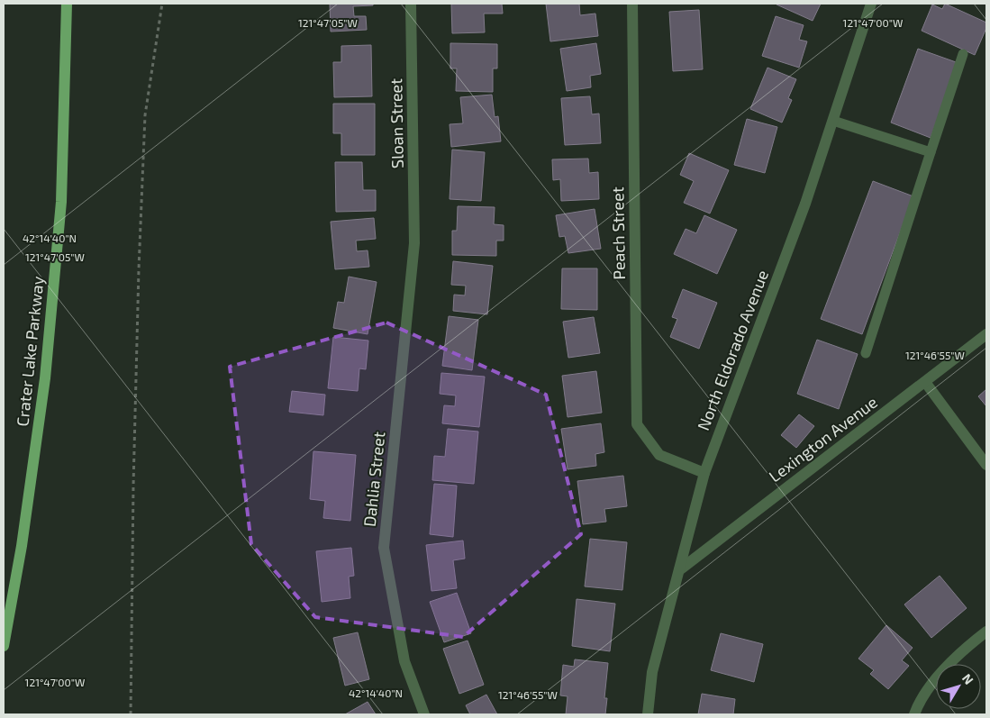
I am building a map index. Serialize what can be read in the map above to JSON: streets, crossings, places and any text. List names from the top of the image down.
{
  "streets": {
    "main road": ["Crater Lake Parkway"],
    "street": [
      "Sloan Street",
      "Peach Street",
      "North Eldorado Avenue",
      "Lexington Avenue",
      "Dahlia Street"
    ]
  },
  "crossings": [
    ["Sloan Street", "Dahlia Street"],
    ["Peach Street", "North Eldorado Avenue"],
    ["North Eldorado Avenue", "Lexington Avenue"]
  ],
  "north": "top right",
  "coordinates": [
    "121°47'05\"W",
    "121°47'00\"W",
    "42°14'40\"N",
    "121°46'55\"W"
  ]
}
